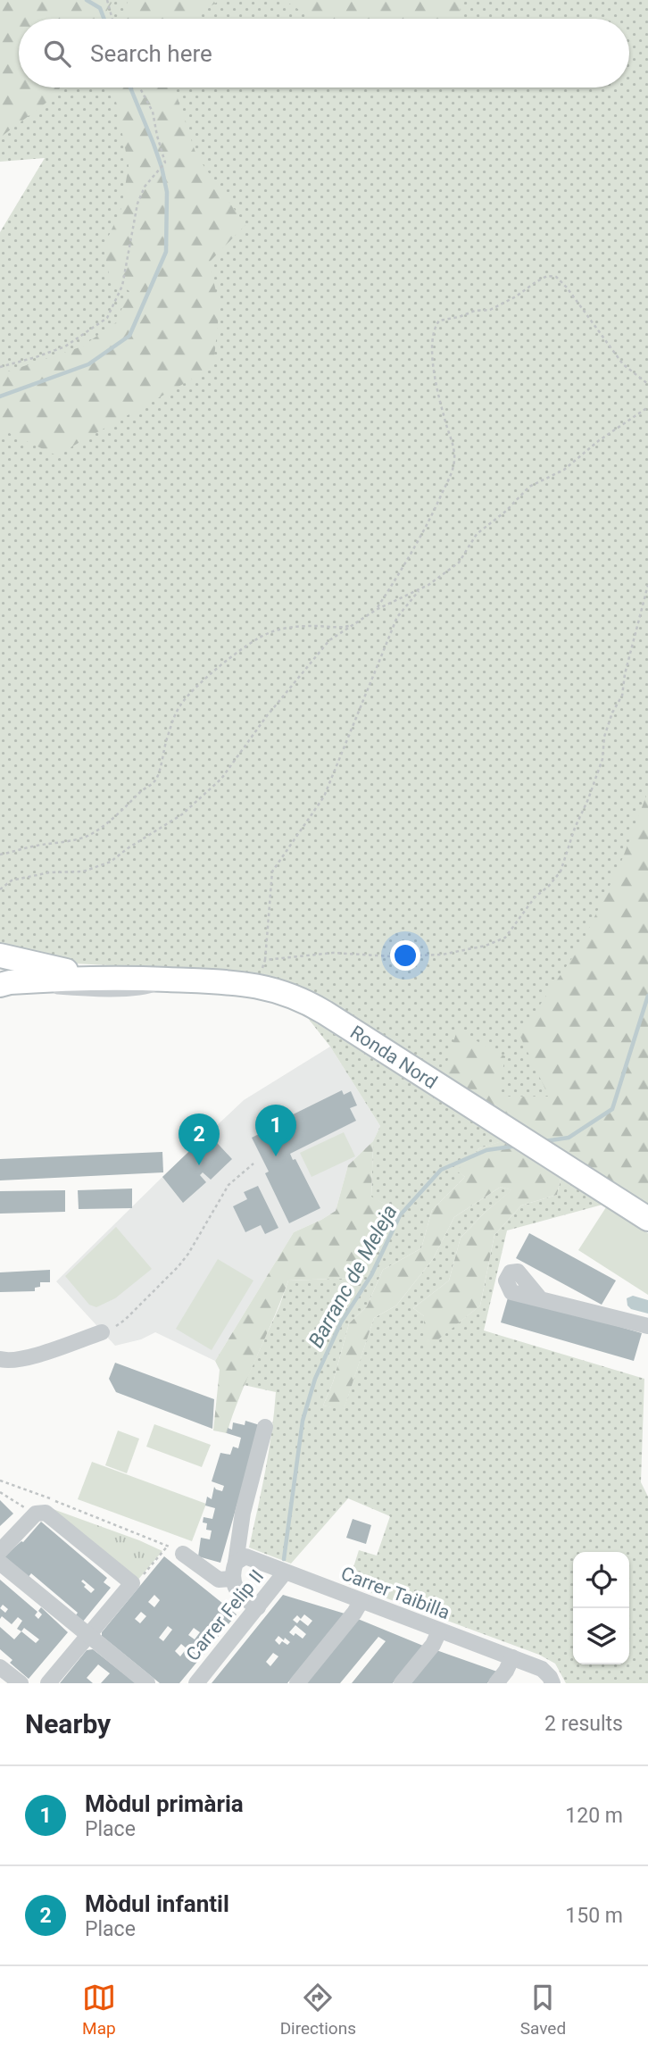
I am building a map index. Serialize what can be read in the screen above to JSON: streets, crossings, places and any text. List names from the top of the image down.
{
  "streets": {
    "main road": ["Ronda Nord"],
    "street": ["Carrer Taibilla", "Carrer Felip II"]
  },
  "crossings": [
    ["Carrer Taibilla", "Carrer Felip II"]
  ],
  "water": ["Barranc de Meleja"],
  "page": {
    "search": "Search here",
    "pins": ["1", "2"],
    "heading": ["Nearby", "2 results"],
    "list": [
      {
        "mark": "1",
        "name": "Mòdul primària",
        "note": "Place",
        "value": "120 m"
      },
      {
        "mark": "2",
        "name": "Mòdul infantil",
        "note": "Place",
        "value": "150 m"
      }
    ],
    "nav": ["Map", "Directions", "Saved"]
  }
}
